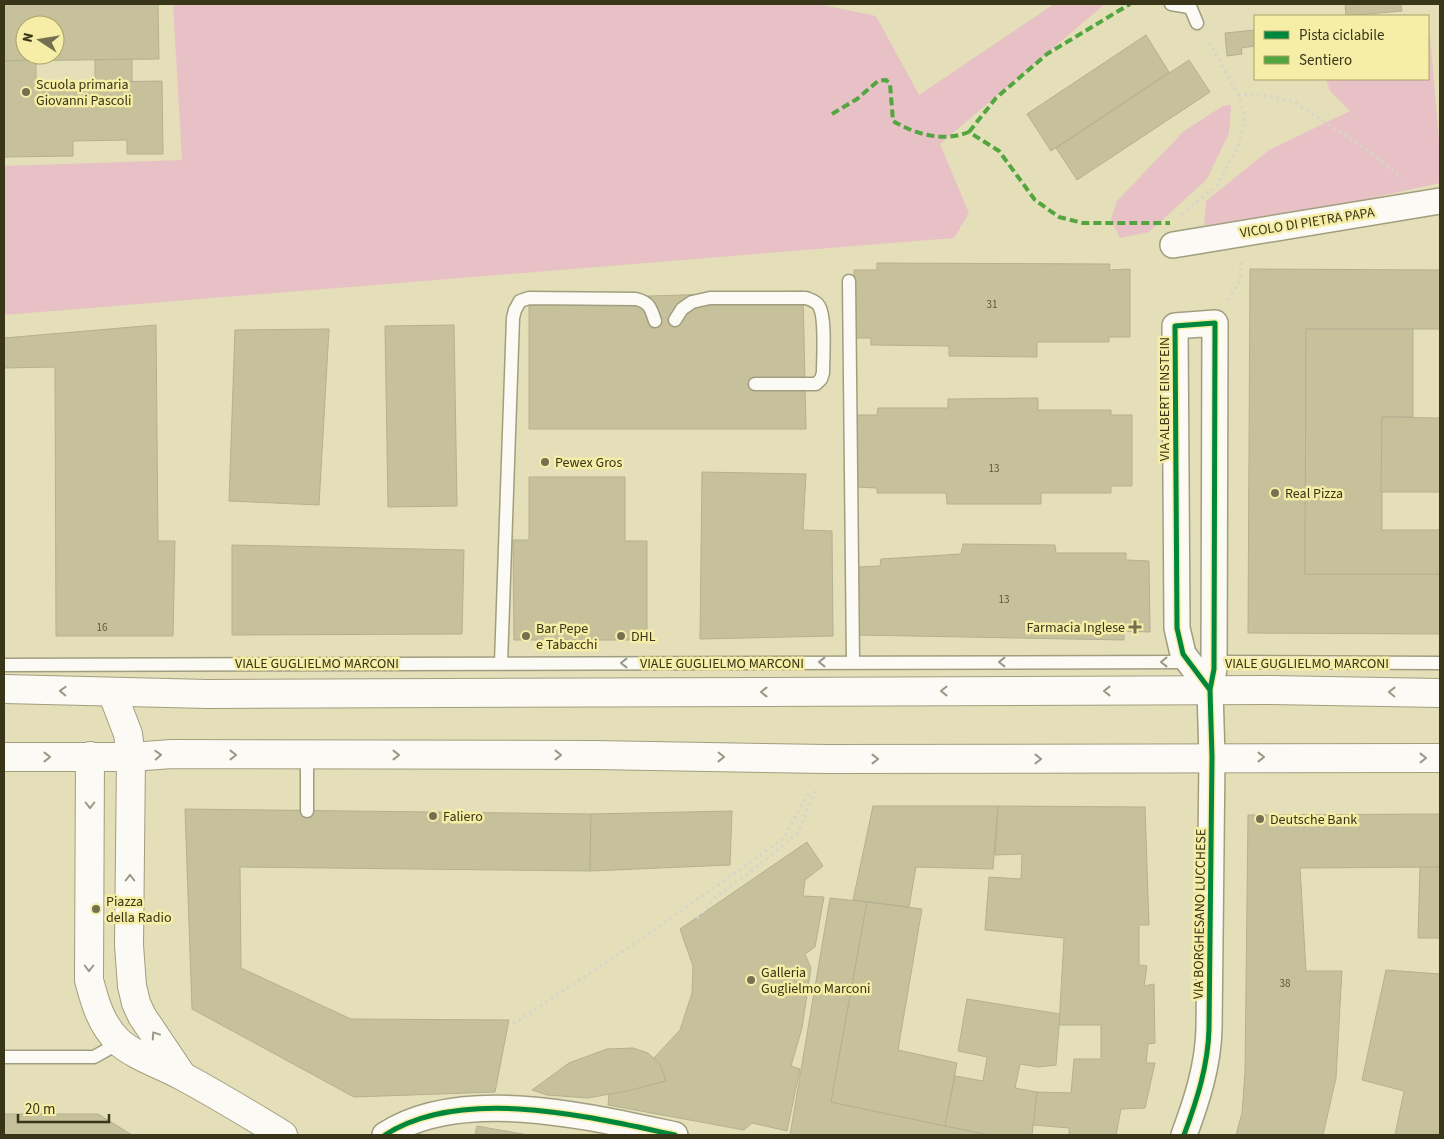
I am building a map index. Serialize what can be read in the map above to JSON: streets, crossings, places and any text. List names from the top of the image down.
{
  "streets": {
    "main road": ["VIALE GUGLIELMO MARCONI"],
    "street": ["VICOLO DI PIETRA PAPA", "VIA ALBERT EINSTEIN", "VIA BORGHESANO LUCCHESE"]
  },
  "crossings": [
    ["VIA ALBERT EINSTEIN", "VIALE GUGLIELMO MARCONI"],
    ["VIA ALBERT EINSTEIN", "VIA BORGHESANO LUCCHESE"],
    ["VIALE GUGLIELMO MARCONI", "VIA BORGHESANO LUCCHESE"]
  ],
  "places": {
    "other": [
      "Scuola primaria Giovanni Pascoli",
      "Pewex Gros",
      "Real Pizza",
      "Bar Pepe e Tabacchi",
      "DHL",
      "Faliero",
      "Deutsche Bank",
      "Piazza della Radio",
      "Galleria Guglielmo Marconi"
    ],
    "health": ["Farmacia Inglese"]
  },
  "house_numbers": [
    "31",
    "13",
    "13",
    "16",
    "38"
  ],
  "legend": ["Pista ciclabile", "Sentiero"],
  "scale_bar": "20 m",
  "north": "left"
}
